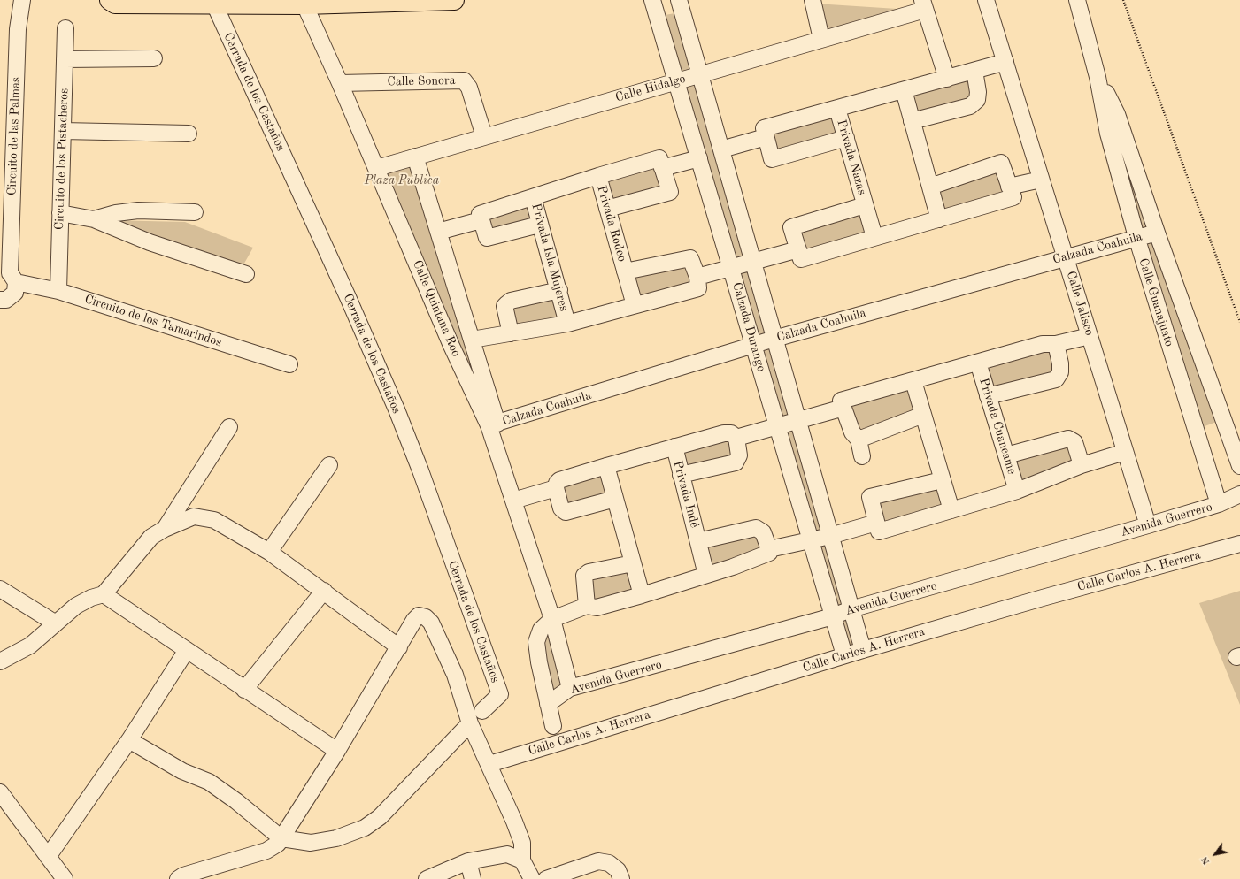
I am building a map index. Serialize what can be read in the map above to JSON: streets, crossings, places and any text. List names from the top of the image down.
{
  "streets": {
    "street": [
      "Calle Sonora",
      "Calle Hidalgo",
      "Cerrada de los Castaños",
      "Circuito de las Palmas",
      "Privada Nazas",
      "Circuito de los Pistacheros",
      "Privada Rodeo",
      "Calzada Coahuila",
      "Privada Isla Mujeres",
      "Calle Guanajuato",
      "Calle Jalisco",
      "Calle Quintana Roo",
      "Circuito de los Tamarindos",
      "Calzada Durango",
      "Privada Cuancame",
      "Privada Indé",
      "Avenida Guerrero",
      "Calle Carlos A. Herrera"
    ]
  },
  "crossings": [
    ["Calle Sonora", "Calle Hidalgo"],
    ["Calle Sonora", "Calle Quintana Roo"],
    ["Calle Hidalgo", "Calle Quintana Roo"],
    ["Calle Hidalgo", "Calzada Durango"],
    ["Circuito de las Palmas", "Circuito de los Tamarindos"],
    ["Circuito de los Pistacheros", "Circuito de los Tamarindos"],
    ["Calzada Coahuila", "Calle Guanajuato"],
    ["Calzada Coahuila", "Calle Jalisco"],
    ["Calzada Coahuila", "Calle Quintana Roo"],
    ["Calzada Coahuila", "Calzada Durango"],
    ["Privada Isla Mujeres", "Calle Quintana Roo"],
    ["Calle Guanajuato", "Avenida Guerrero"],
    ["Calle Jalisco", "Avenida Guerrero"],
    ["Calle Quintana Roo", "Avenida Guerrero"],
    ["Calzada Durango", "Avenida Guerrero"],
    ["Calzada Durango", "Calle Carlos A. Herrera"]
  ],
  "parks": ["Plaza Publica"],
  "north": "bottom left"
}
